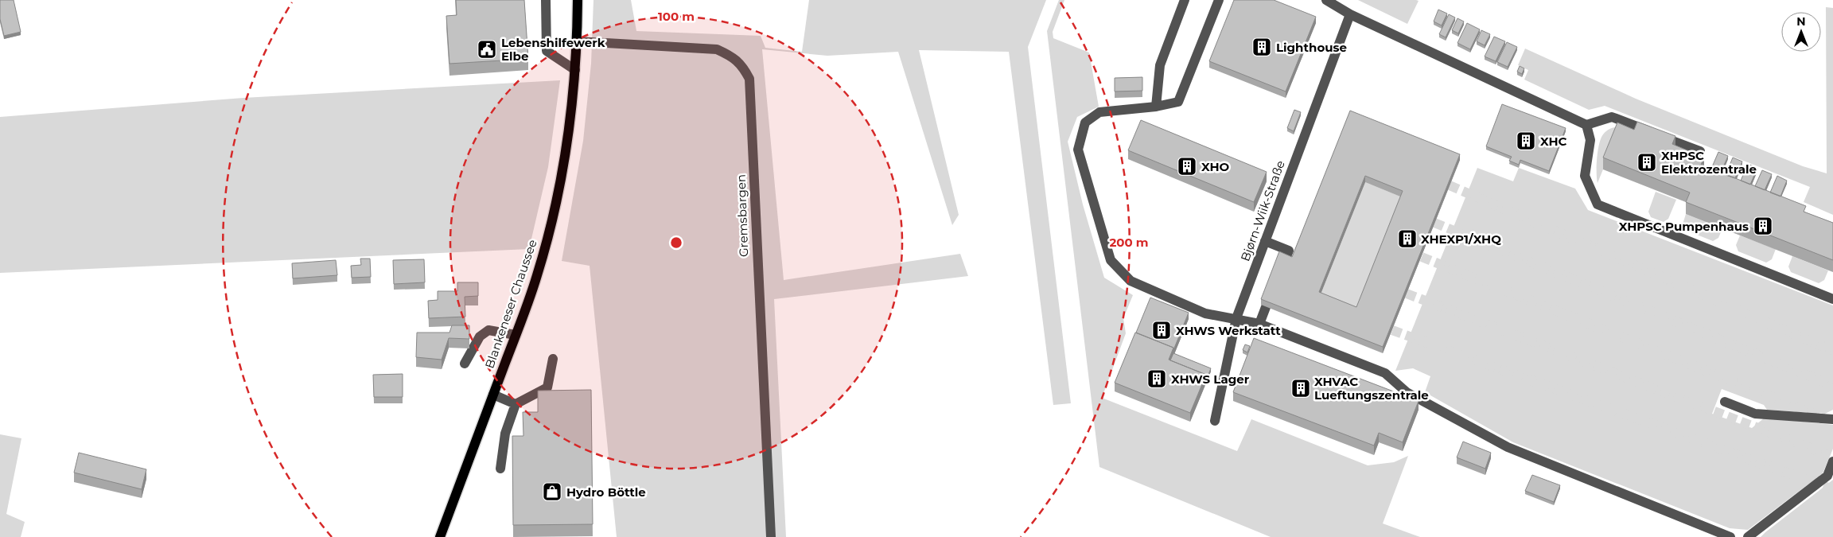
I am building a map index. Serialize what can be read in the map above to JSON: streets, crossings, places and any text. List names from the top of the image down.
{
  "streets": {
    "main road": ["Blankeneser Chaussee"],
    "street": ["Bjørn-Wiik-Straße", "Gremsbargen"]
  },
  "crossings": [
    ["Gremsbargen", "Blankeneser Chaussee"]
  ],
  "places": {
    "building": [
      "Lighthouse",
      "XHC",
      "XHPSC Elektrozentrale",
      "XHO",
      "XHPSC Pumpenhaus",
      "XHEXP1/XHQ",
      "XHWS Werkstatt",
      "XHWS Lager",
      "XHVAC Lueftungszentrale"
    ],
    "public building": ["Lebenshilfewerk Elbe"],
    "shop": ["Hydro Böttle"]
  },
  "north": "top",
  "rings": ["100 m", "200 m"]
}
